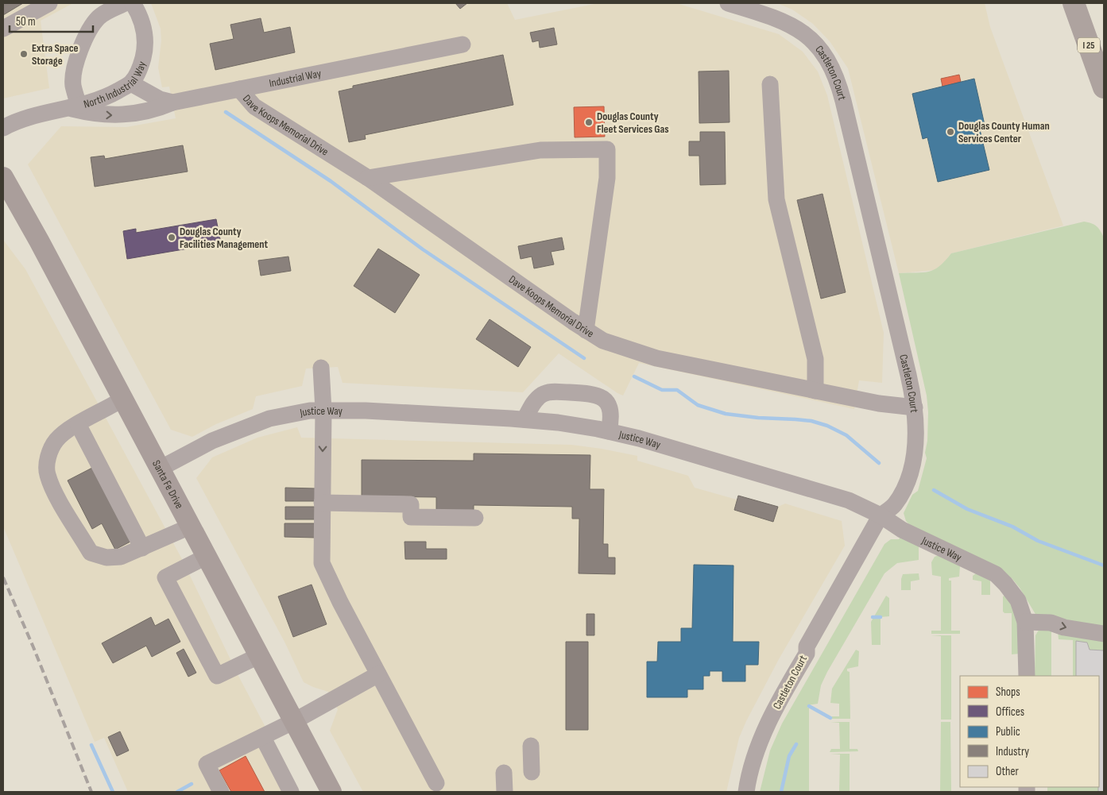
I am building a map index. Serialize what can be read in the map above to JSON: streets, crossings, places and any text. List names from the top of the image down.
{
  "streets": {
    "highway": ["I 25"],
    "main road": ["Santa Fe Drive"],
    "street": [
      "Castleton Court",
      "Industrial Way",
      "North Industrial Way",
      "Dave Koops Memorial Drive",
      "Justice Way"
    ]
  },
  "crossings": [
    ["Castleton Court", "Dave Koops Memorial Drive"],
    ["Castleton Court", "Justice Way"],
    ["Industrial Way", "North Industrial Way"],
    ["Industrial Way", "Dave Koops Memorial Drive"],
    ["Justice Way", "Santa Fe Drive"]
  ],
  "places": [
    "Extra Space Storage",
    "Douglas County Fleet Services Gas",
    "Douglas County Human Services Center",
    "Douglas County Facilities Management"
  ],
  "legend": [
    "Shops",
    "Offices",
    "Public",
    "Industry",
    "Other"
  ],
  "scale_bar": "50 m"
}
